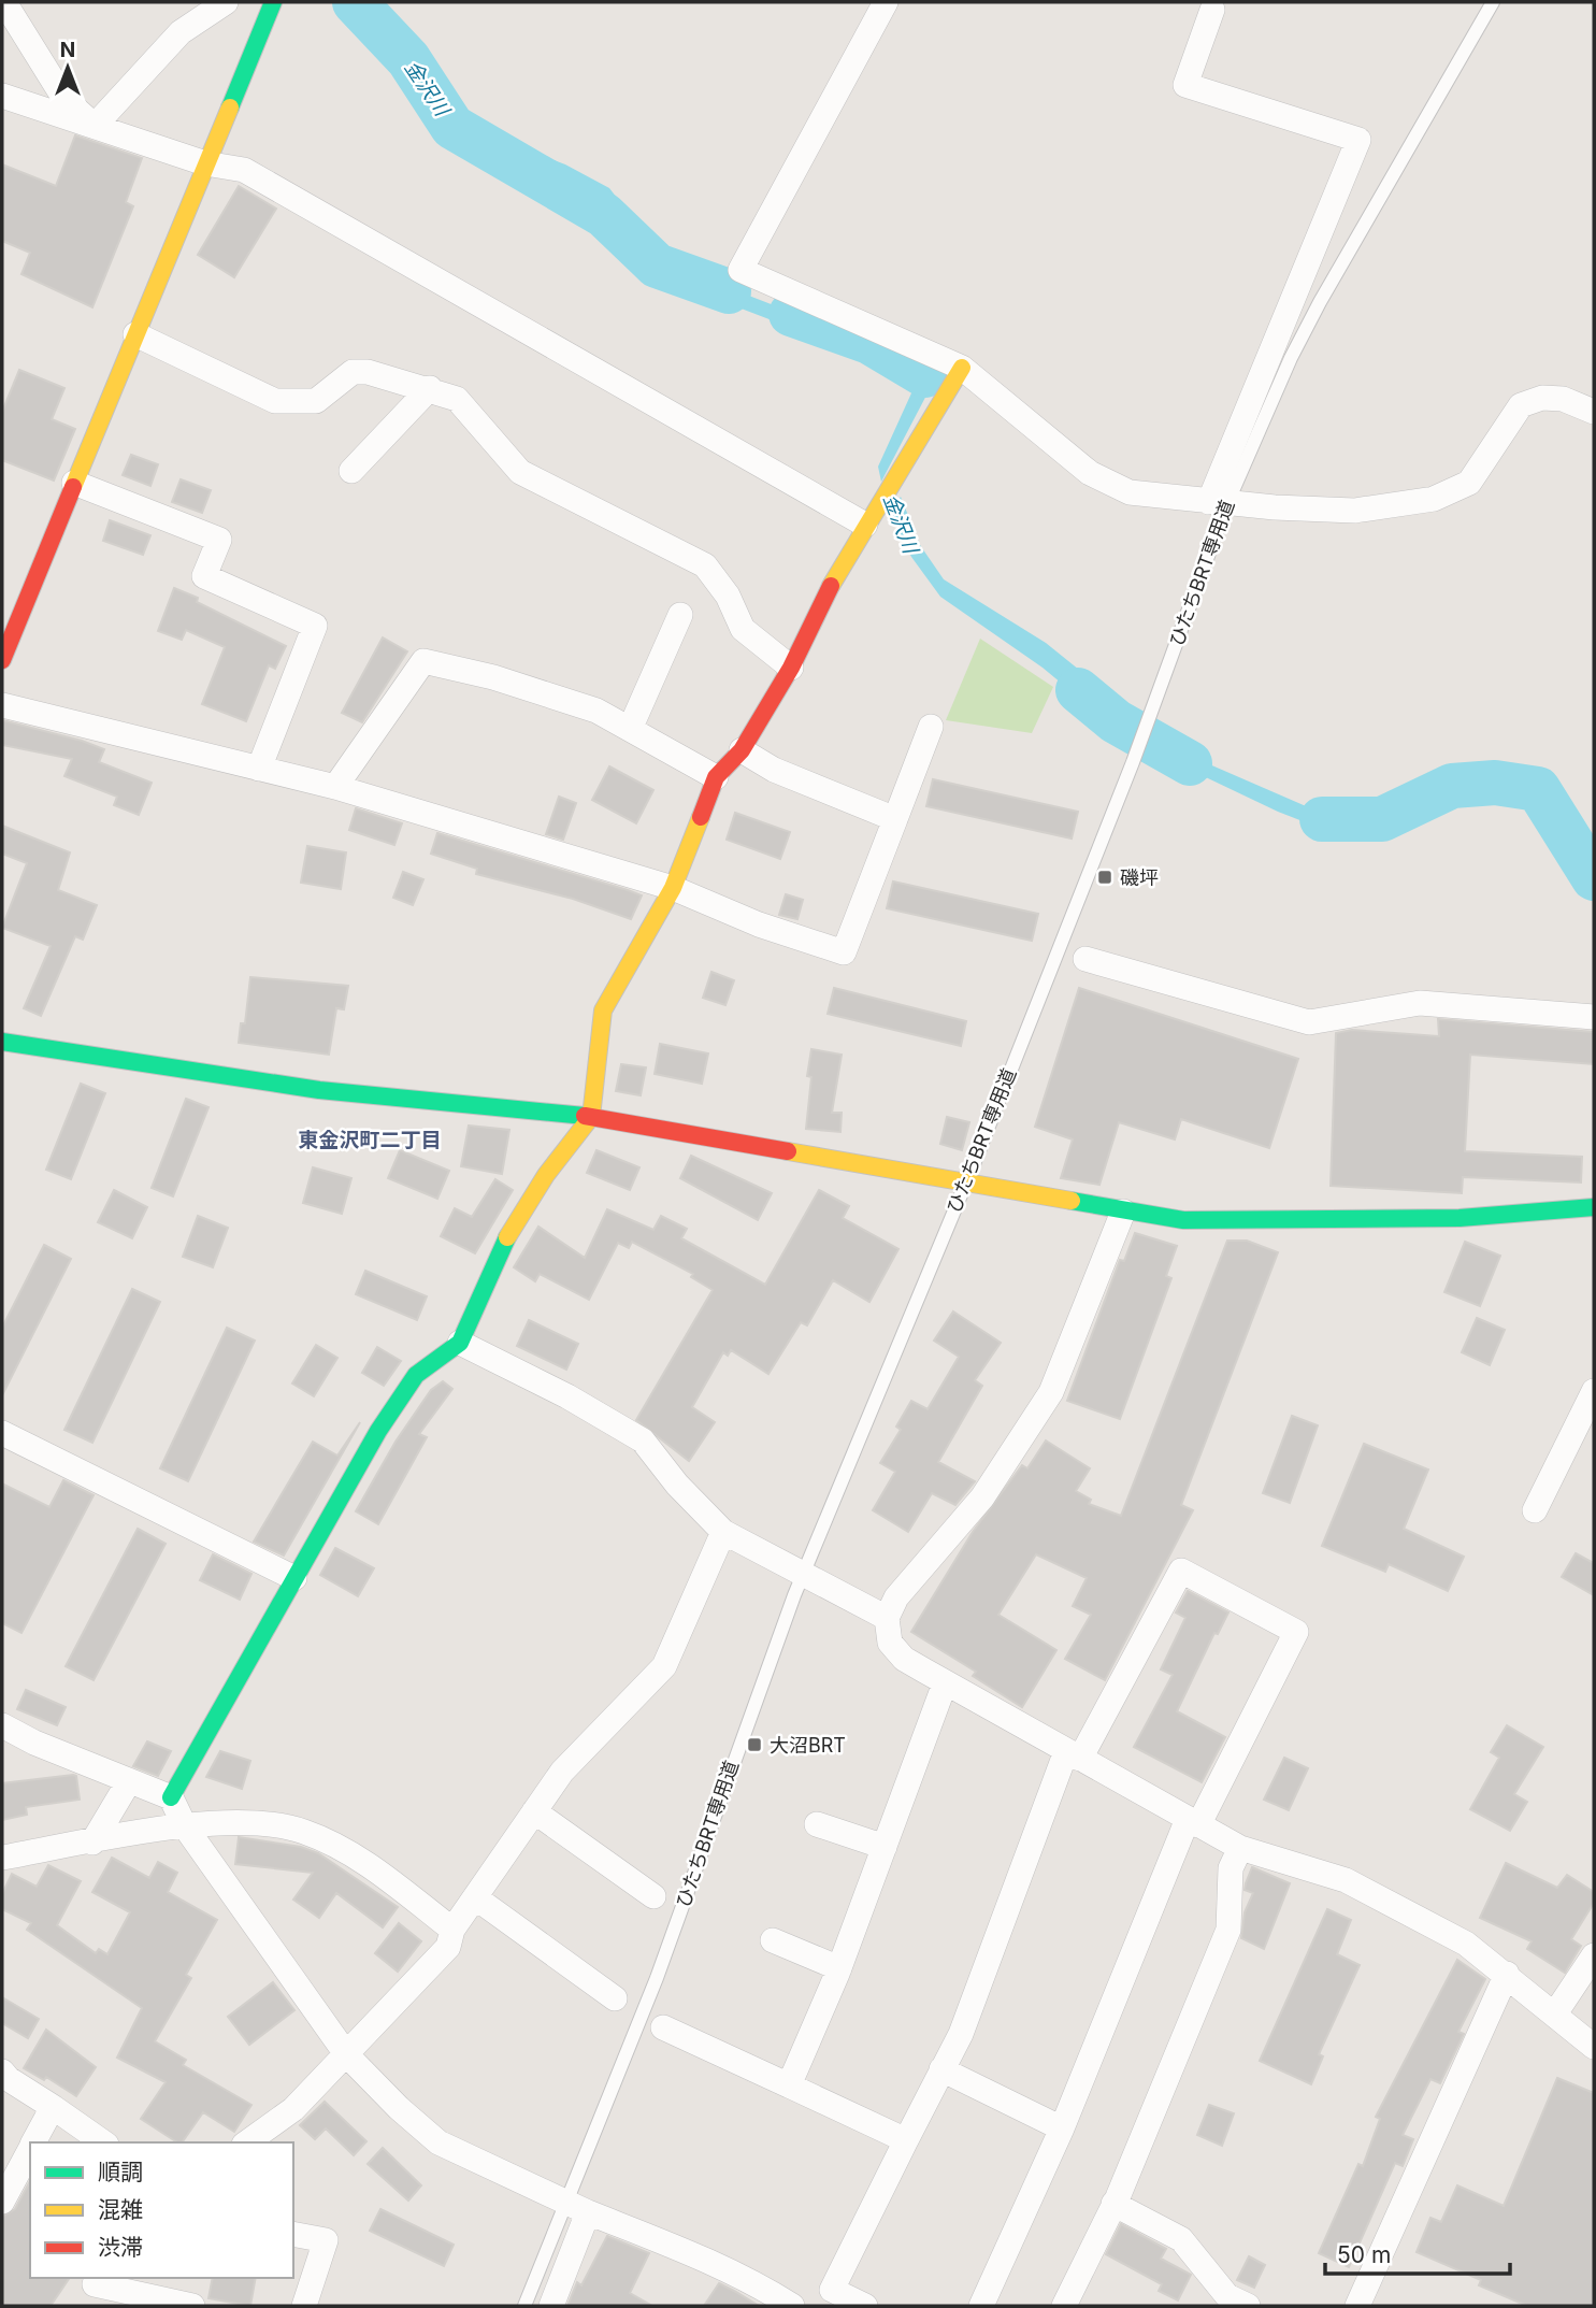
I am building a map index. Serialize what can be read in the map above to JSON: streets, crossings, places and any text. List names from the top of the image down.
{
  "streets": {
    "lane": ["ひたちBRT専用道"]
  },
  "districts": ["東金沢町二丁目"],
  "water": ["金沢川"],
  "places": {
    "transit": ["磯坪", "大沼BRT"]
  },
  "legend": ["順調", "混雑", "渋滞"],
  "scale_bar": "50 m",
  "north": "top"
}
